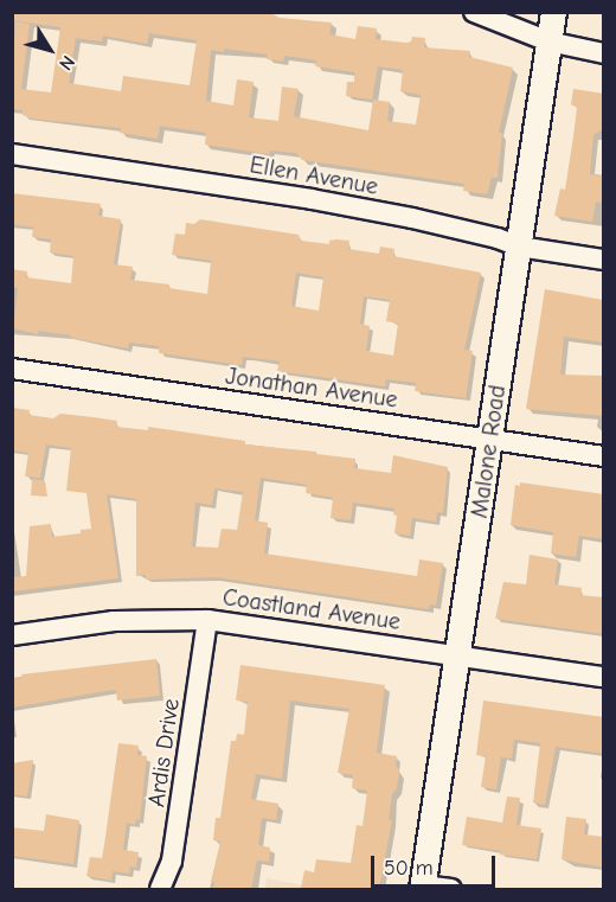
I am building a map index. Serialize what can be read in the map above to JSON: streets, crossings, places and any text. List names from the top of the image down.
{
  "streets": {
    "street": [
      "Ellen Avenue",
      "Jonathan Avenue",
      "Malone Road",
      "Coastland Avenue",
      "Ardis Drive"
    ]
  },
  "crossings": [
    ["Ellen Avenue", "Malone Road"],
    ["Jonathan Avenue", "Malone Road"],
    ["Malone Road", "Coastland Avenue"],
    ["Coastland Avenue", "Ardis Drive"]
  ],
  "scale_bar": "50 m",
  "north": "bottom right"
}
